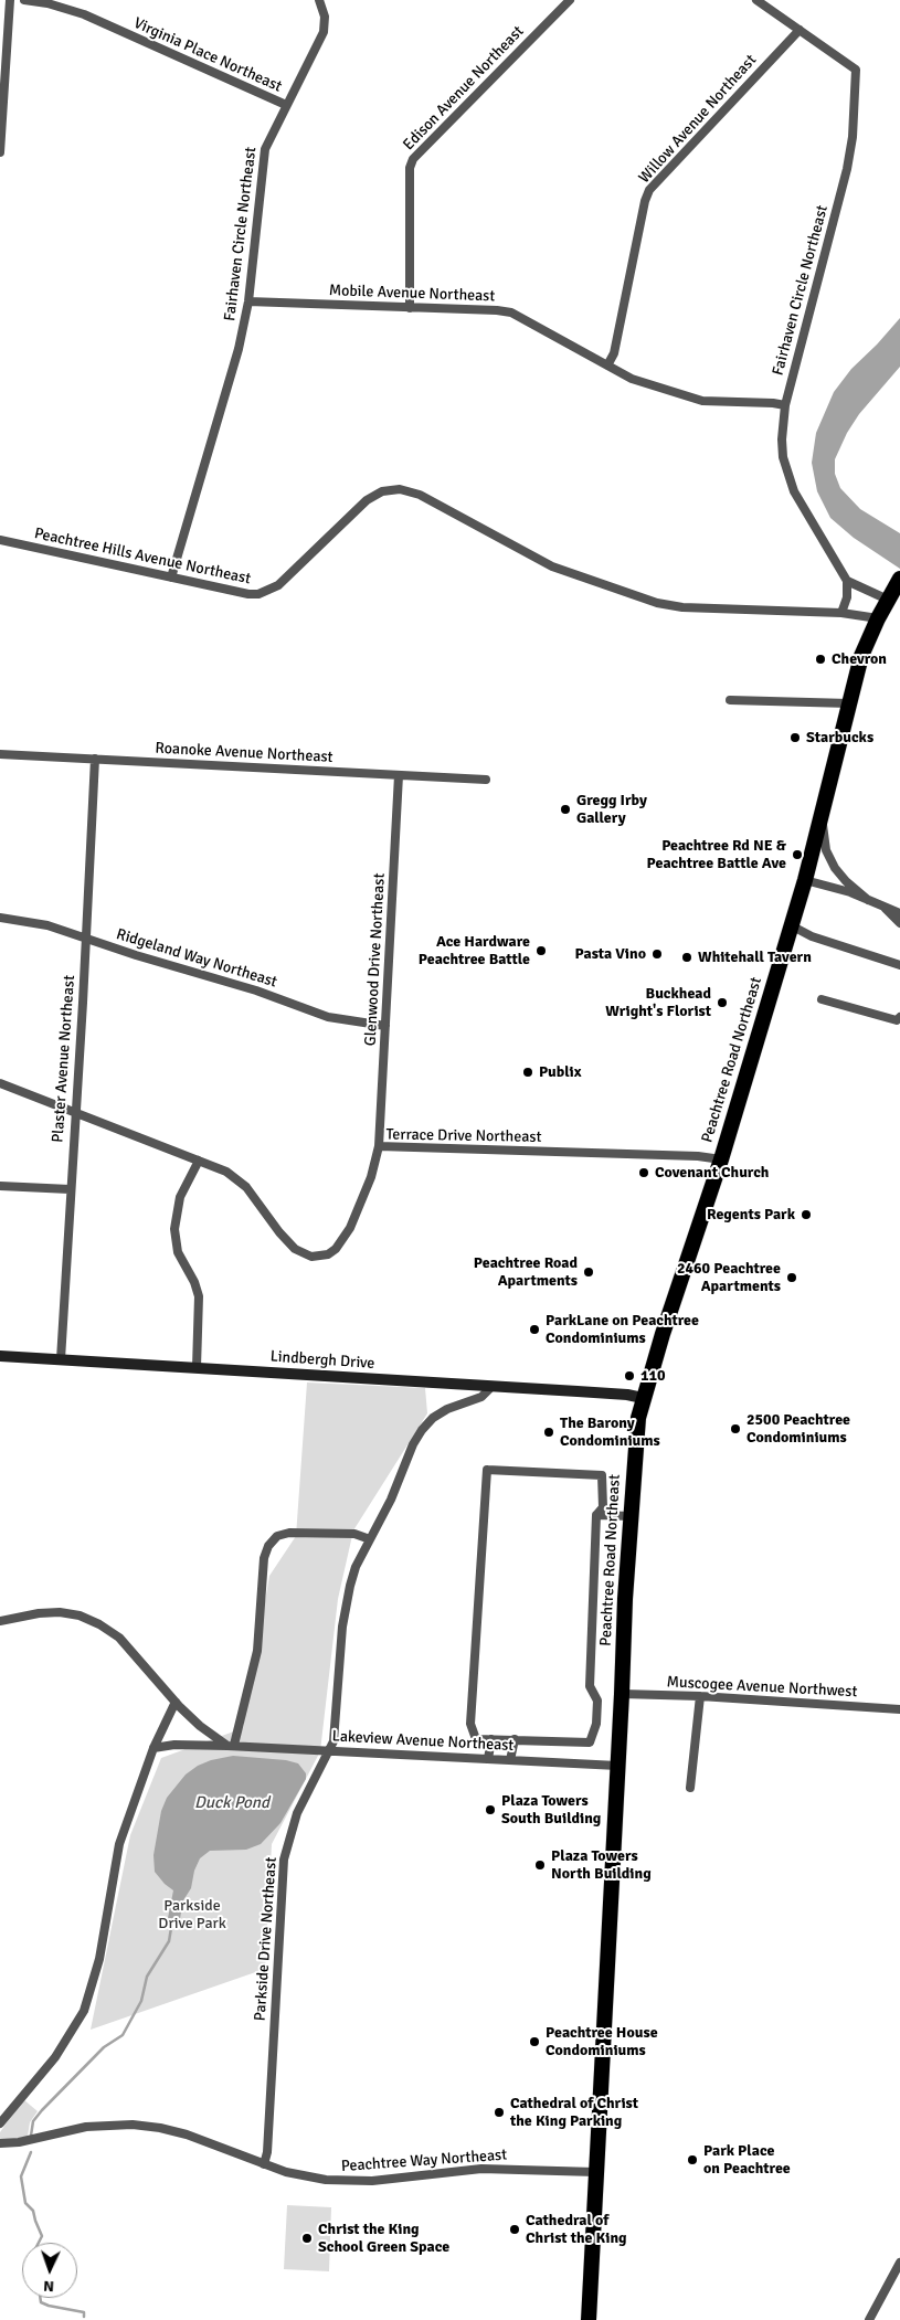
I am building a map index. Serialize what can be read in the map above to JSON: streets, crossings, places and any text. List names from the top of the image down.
{
  "streets": {
    "highway": ["Peachtree Road Northeast"],
    "main road": ["Lindbergh Drive"],
    "street": [
      "Virginia Place Northeast",
      "Edison Avenue Northeast",
      "Willow Avenue Northeast",
      "Fairhaven Circle Northeast",
      "Mobile Avenue Northeast",
      "Peachtree Hills Avenue Northeast",
      "Roanoke Avenue Northeast",
      "Ridgeland Way Northeast",
      "Glenwood Drive Northeast",
      "Plaster Avenue Northeast",
      "Terrace Drive Northeast",
      "Muscogee Avenue Northwest",
      "Lakeview Avenue Northeast",
      "Parkside Drive Northeast",
      "Peachtree Way Northeast"
    ]
  },
  "crossings": [
    ["Virginia Place Northeast", "Fairhaven Circle Northeast"],
    ["Edison Avenue Northeast", "Mobile Avenue Northeast"],
    ["Willow Avenue Northeast", "Fairhaven Circle Northeast"],
    ["Willow Avenue Northeast", "Mobile Avenue Northeast"],
    ["Fairhaven Circle Northeast", "Mobile Avenue Northeast"],
    ["Fairhaven Circle Northeast", "Peachtree Hills Avenue Northeast"],
    ["Peachtree Hills Avenue Northeast", "Peachtree Road Northeast"],
    ["Roanoke Avenue Northeast", "Glenwood Drive Northeast"],
    ["Roanoke Avenue Northeast", "Plaster Avenue Northeast"],
    ["Ridgeland Way Northeast", "Glenwood Drive Northeast"],
    ["Ridgeland Way Northeast", "Plaster Avenue Northeast"],
    ["Glenwood Drive Northeast", "Terrace Drive Northeast"],
    ["Plaster Avenue Northeast", "Terrace Drive Northeast"],
    ["Plaster Avenue Northeast", "Lindbergh Drive"],
    ["Peachtree Road Northeast", "Terrace Drive Northeast"],
    ["Peachtree Road Northeast", "Lindbergh Drive"],
    ["Peachtree Road Northeast", "Muscogee Avenue Northwest"],
    ["Peachtree Road Northeast", "Lakeview Avenue Northeast"],
    ["Peachtree Road Northeast", "Peachtree Way Northeast"],
    ["Lindbergh Drive", "Parkside Drive Northeast"],
    ["Lakeview Avenue Northeast", "Parkside Drive Northeast"],
    ["Parkside Drive Northeast", "Peachtree Way Northeast"]
  ],
  "water": ["Duck Pond"],
  "parks": ["Parkside Drive Park"],
  "places": [
    "Chevron",
    "Starbucks",
    "Gregg Irby Gallery",
    "Peachtree Rd NE & Peachtree Battle Ave",
    "Ace Hardware Peachtree Battle",
    "Pasta Vino",
    "Whitehall Tavern",
    "Buckhead Wright's Florist",
    "Publix",
    "Covenant Church",
    "Regents Park",
    "Peachtree Road Apartments",
    "2460 Peachtree Apartments",
    "ParkLane on Peachtree Condominiums",
    "110",
    "2500 Peachtree Condominiums",
    "The Barony Condominiums",
    "Plaza Towers South Building",
    "Plaza Towers North Building",
    "Peachtree House Condominiums",
    "Cathedral of Christ the King Parking",
    "Park Place on Peachtree",
    "Cathedral of Christ the King",
    "Christ the King School Green Space"
  ],
  "north": "bottom"
}
